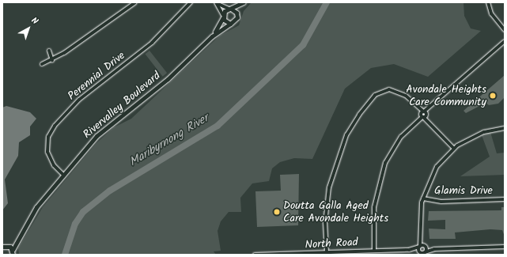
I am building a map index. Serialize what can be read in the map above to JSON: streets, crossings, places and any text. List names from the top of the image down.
{
  "streets": {
    "street": [
      "Perennial Drive",
      "Rivervalley Boulevard",
      "Glamis Drive",
      "North Road"
    ]
  },
  "crossings": [
    ["Perennial Drive", "Rivervalley Boulevard"]
  ],
  "water": ["Maribyrnong River"],
  "places": ["Avondale Heights Care Community", "Doutta Galla Aged Care Avondale Heights"],
  "north": "top right"
}
